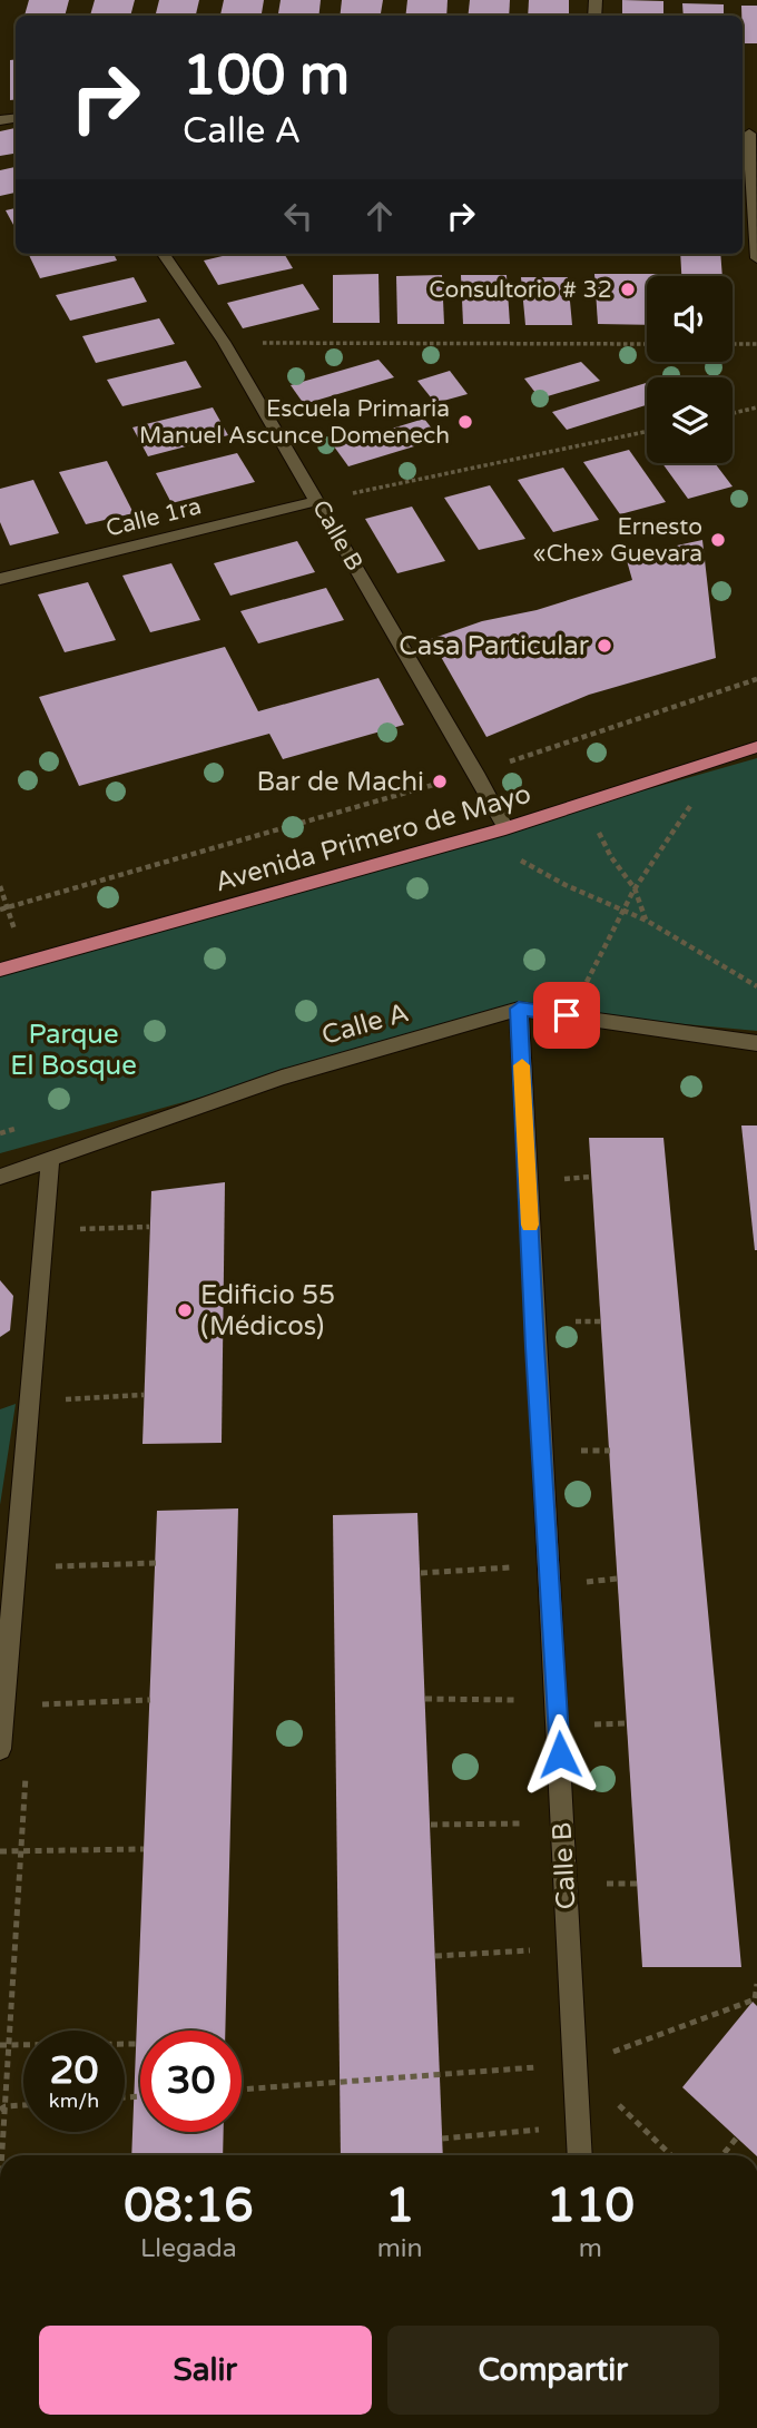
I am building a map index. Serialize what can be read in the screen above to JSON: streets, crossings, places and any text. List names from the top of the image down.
{
  "streets": {
    "main road": ["Avenida Primero de Mayo"],
    "street": ["Calle 1ra", "Calle B", "Calle A"]
  },
  "crossings": [
    ["Calle 1ra", "Calle B"],
    ["Calle B", "Avenida Primero de Mayo"],
    ["Calle B", "Calle A"]
  ],
  "parks": ["Parque El Bosque"],
  "places": [
    "Consultorio # 32",
    "Escuela Primaria Manuel Ascunce Domenech",
    "Ernesto «Che» Guevara",
    "Casa Particular",
    "Bar de Machi",
    "Edificio 55 (Médicos)"
  ],
  "page": {
    "turn": ["100 m", "Calle A"],
    "speed": "20 km/h",
    "limit": "30",
    "eta": [
      "08:16",
      "Llegada",
      "1",
      "min",
      "110",
      "m"
    ],
    "buttons": ["Salir", "Compartir"]
  }
}
